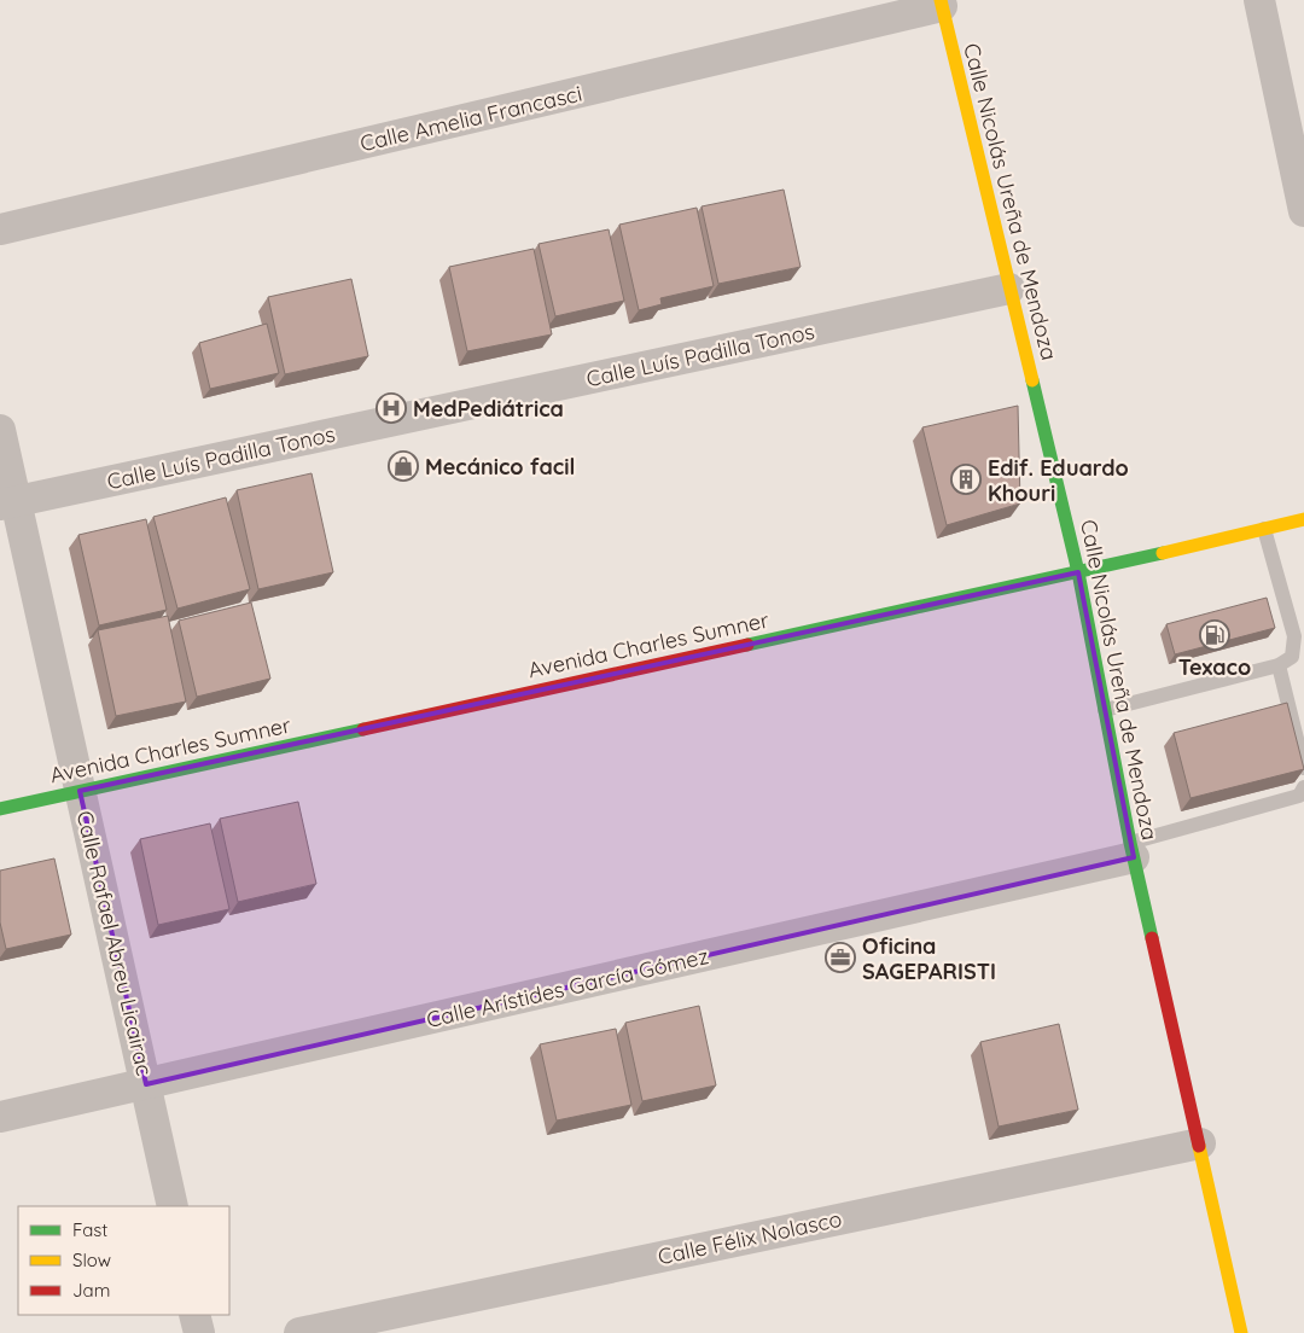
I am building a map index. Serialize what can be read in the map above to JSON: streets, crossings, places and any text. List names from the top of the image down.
{
  "streets": {
    "street": [
      "Calle Amelia Francasci",
      "Calle Nicolás Ureña de Mendoza",
      "Calle Luís Padilla Tonos",
      "Avenida Charles Sumner",
      "Calle Rafael Abreu Licairac",
      "Calle Arístides García Gómez",
      "Calle Félix Nolasco"
    ]
  },
  "crossings": [
    ["Calle Amelia Francasci", "Calle Nicolás Ureña de Mendoza"],
    ["Calle Nicolás Ureña de Mendoza", "Calle Luís Padilla Tonos"],
    ["Calle Nicolás Ureña de Mendoza", "Avenida Charles Sumner"],
    ["Calle Nicolás Ureña de Mendoza", "Calle Arístides García Gómez"],
    ["Calle Nicolás Ureña de Mendoza", "Calle Félix Nolasco"],
    ["Calle Luís Padilla Tonos", "Calle Rafael Abreu Licairac"],
    ["Avenida Charles Sumner", "Calle Rafael Abreu Licairac"],
    ["Calle Rafael Abreu Licairac", "Calle Arístides García Gómez"]
  ],
  "places": {
    "hospital": ["MedPediátrica"],
    "shop": ["Mecánico facil"],
    "building": ["Edif. Eduardo Khouri"],
    "fuel station": ["Texaco"],
    "office": ["Oficina SAGEPARISTI"]
  },
  "legend": ["Fast", "Slow", "Jam"]
}
